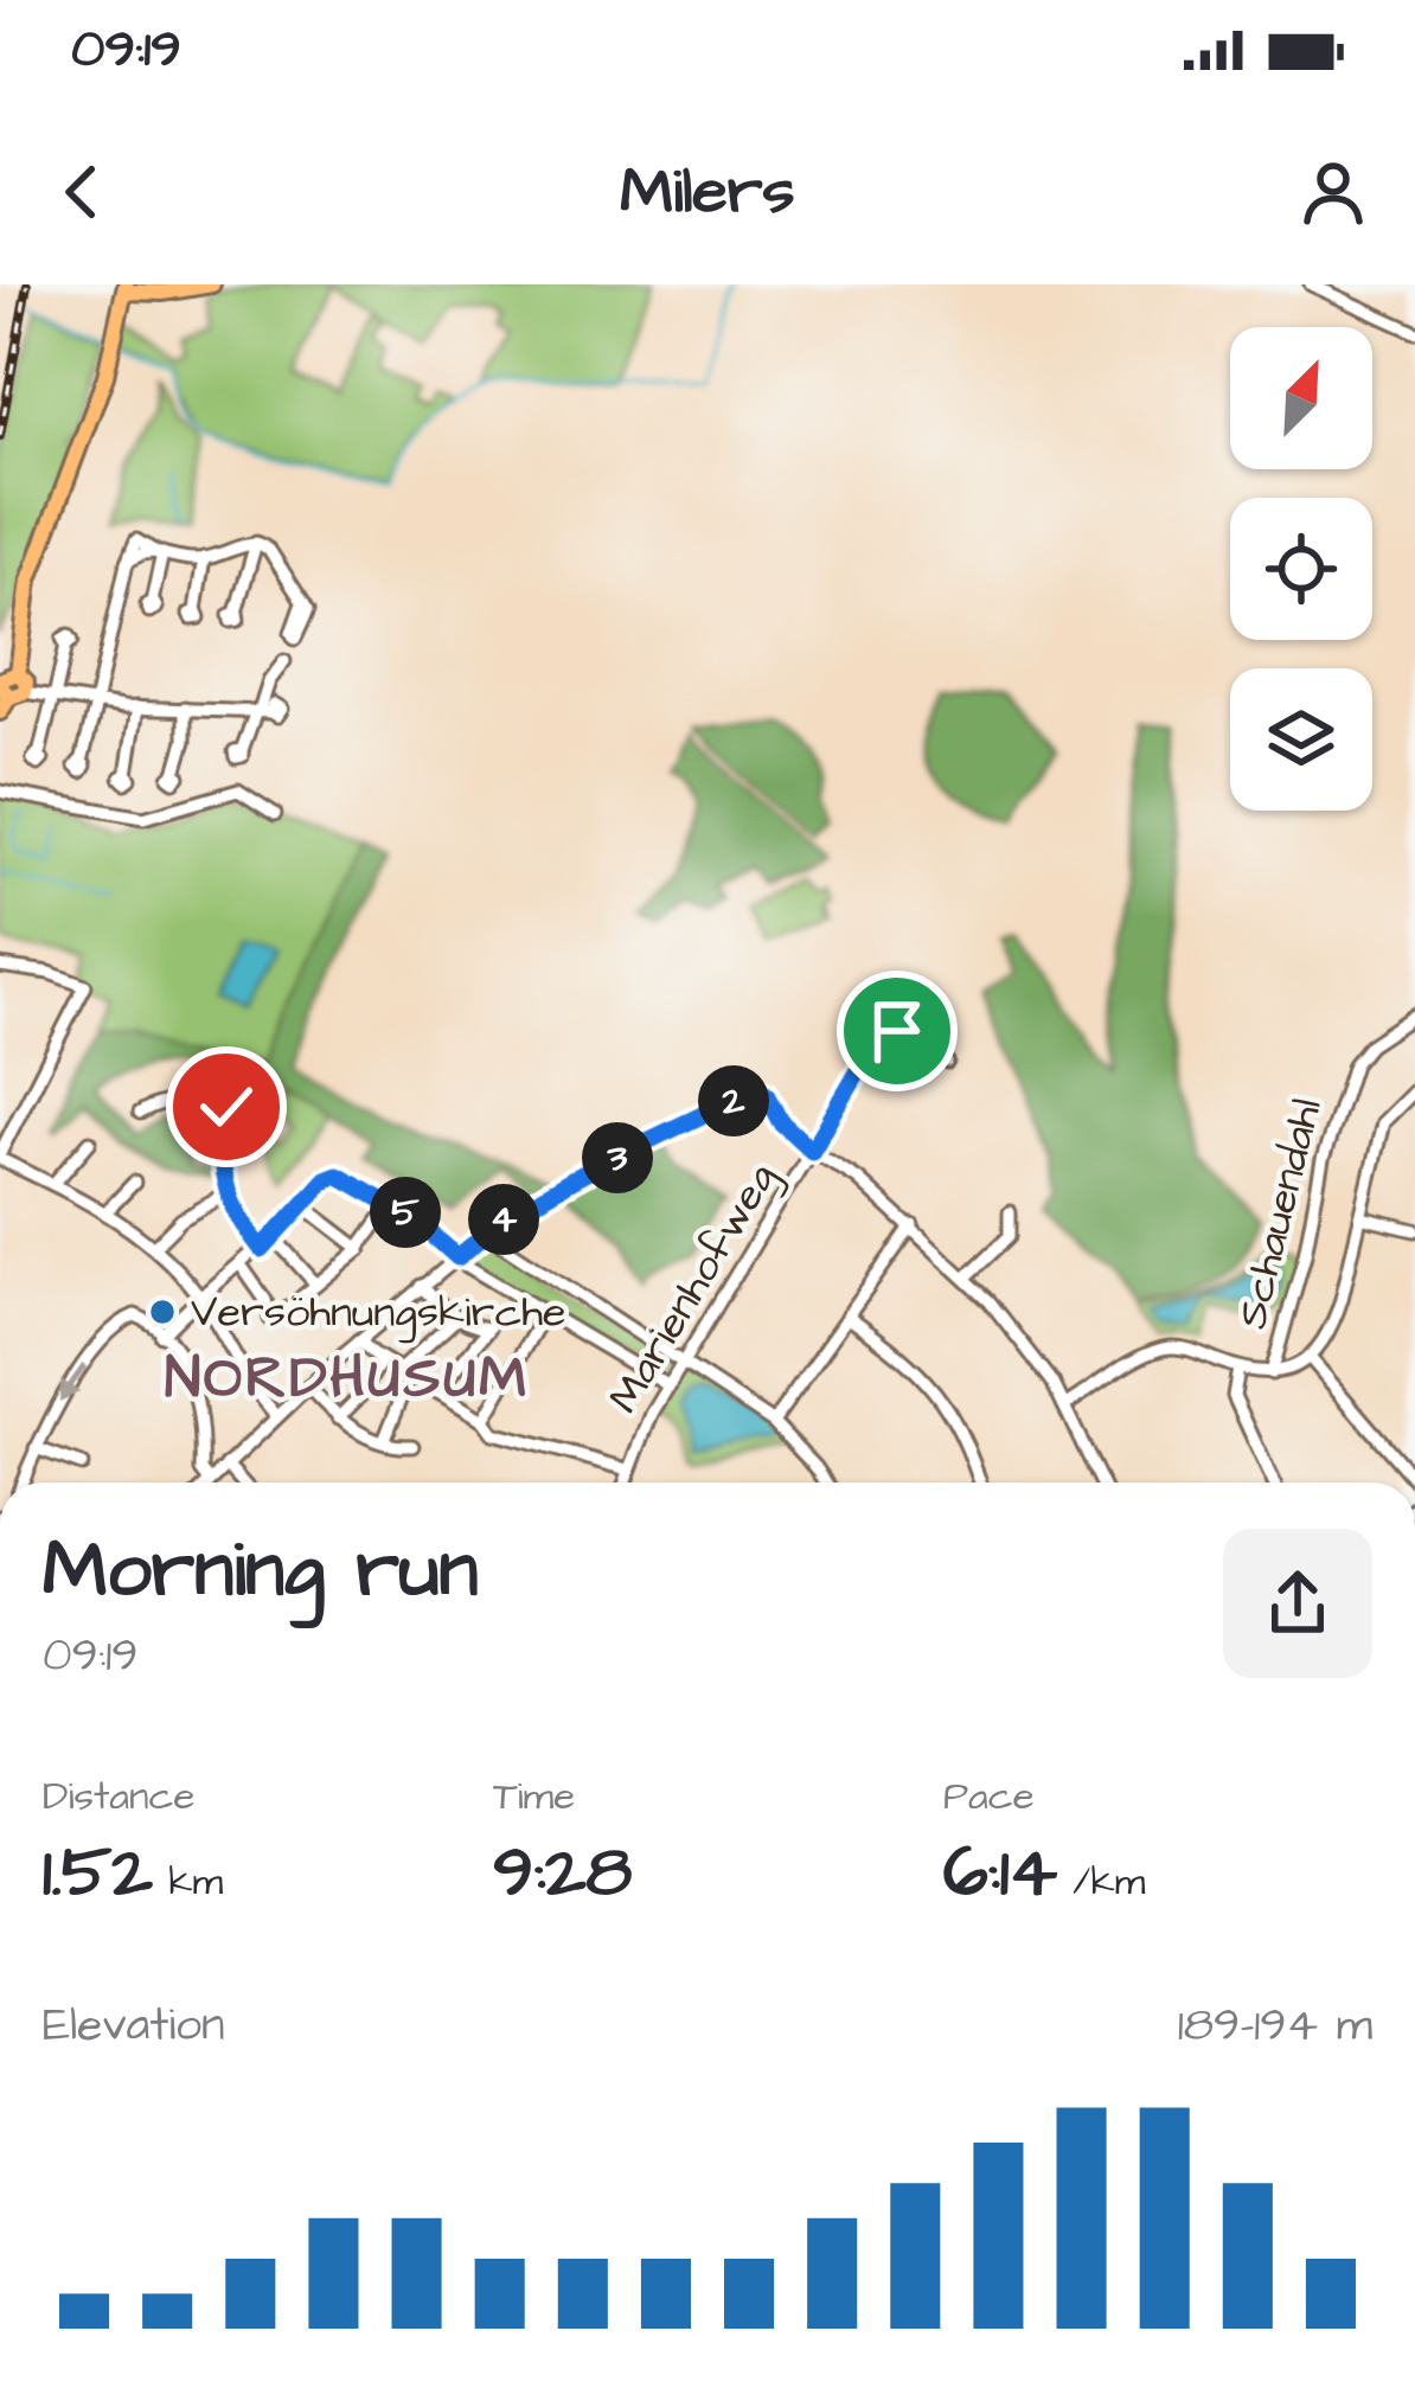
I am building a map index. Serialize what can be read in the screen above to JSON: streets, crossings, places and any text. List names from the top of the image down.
{
  "streets": {
    "street": ["Schauendahl", "Marienhofweg"]
  },
  "districts": ["NORDHUSUM"],
  "places": ["Versöhnungskirche"],
  "north": "top right",
  "page": {
    "status": "09:19",
    "header": "Milers",
    "pins": [
      "2",
      "3",
      "5",
      "4"
    ],
    "heading": ["Morning run", "09:19"],
    "stats": [
      ["Distance", "1.52 km"],
      ["Time", "9:28"],
      ["Pace", "6:14 /km"]
    ],
    "chart": ["Elevation", "189–194 m"]
  }
}
